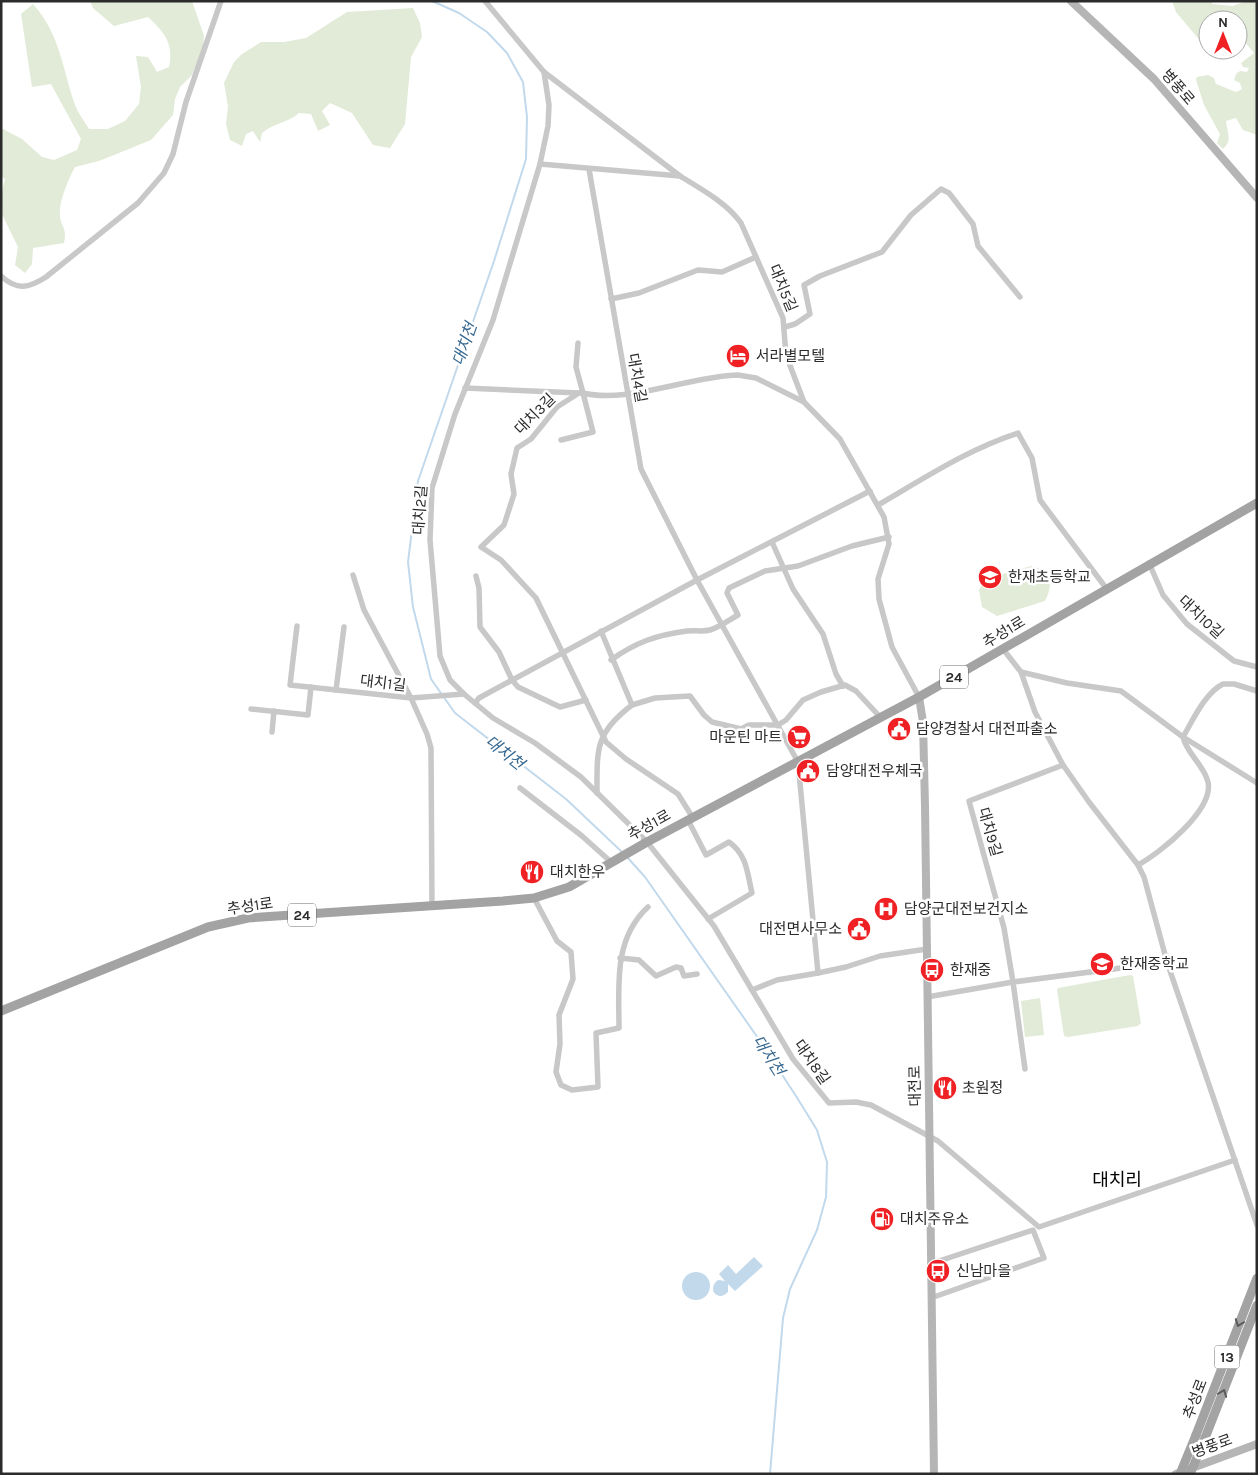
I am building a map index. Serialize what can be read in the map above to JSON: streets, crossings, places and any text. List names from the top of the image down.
{
  "streets": {
    "main road": [
      "추성1로",
      "24",
      "13",
      "추성로"
    ],
    "street": [
      "병풍로",
      "대치5길",
      "대치4길",
      "대치3길",
      "대치2길",
      "대치10길",
      "대치1길",
      "대치9길",
      "대치8길",
      "대전로"
    ]
  },
  "crossings": [
    ["대치5길", "대치2길"],
    ["대치5길", "추성1로"],
    ["대치5길", "대전로"],
    ["대치4길", "추성1로"],
    ["대치3길", "추성1로"],
    ["대치3길", "대치8길"],
    ["대치2길", "추성1로"],
    ["대치2길", "대치8길"],
    ["대치10길", "추성1로"],
    ["추성1로", "대치1길"],
    ["추성1로", "대치8길"],
    ["추성1로", "대전로"],
    ["대치8길", "대전로"]
  ],
  "districts": ["대치리"],
  "water": ["대치천"],
  "places": {
    "hotel": ["서라별모텔"],
    "school or university": ["한재초등학교", "한재중학교"],
    "public building": ["담양경찰서 대전파출소", "담양대전우체국", "대전면사무소"],
    "supermarket": ["마운틴 마트"],
    "restaurant": ["대치한우", "초원정"],
    "hospital": ["담양군대전보건지소"],
    "bus stop": ["한재중", "신남마을"],
    "fuel station": ["대치주유소"]
  },
  "north": "top"
}
